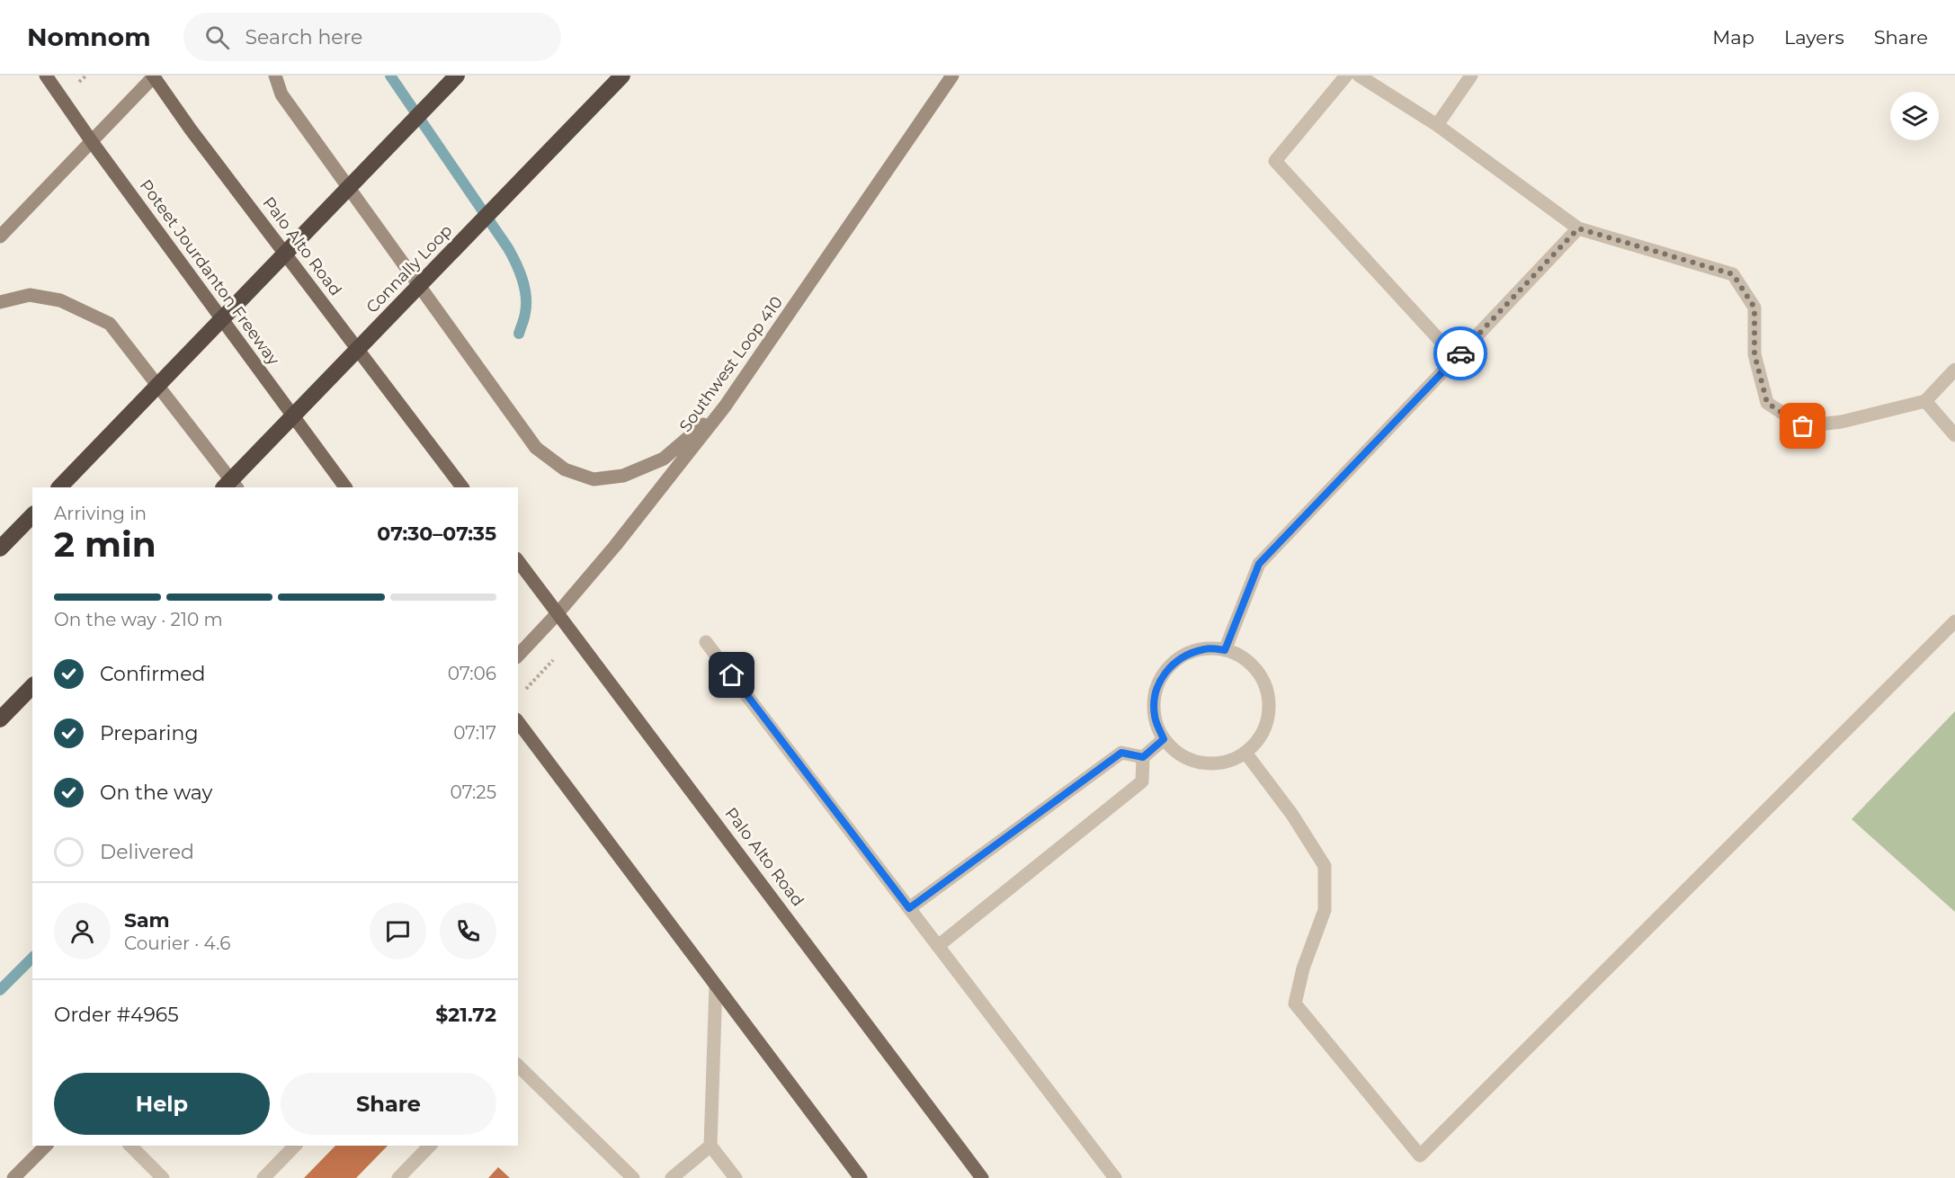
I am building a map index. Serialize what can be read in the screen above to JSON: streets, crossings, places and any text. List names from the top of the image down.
{
  "streets": {
    "highway": ["Connally Loop"],
    "main road": ["Palo Alto Road", "Poteet Jourdanton Freeway", "Southwest Loop 410"]
  },
  "crossings": [
    ["Palo Alto Road", "Southwest Loop 410"]
  ],
  "page": {
    "header": "Nomnom",
    "search": "Search here",
    "nav": ["Map", "Layers", "Share"],
    "heading": ["2 min", "Arriving in", "07:30–07:35"],
    "panel": [
      "Sam",
      "Courier · 4.6",
      "Order #4965",
      "$21.72"
    ],
    "bar": "On the way · 210 m",
    "list": [
      ["Confirmed", "07:06"],
      ["Preparing", "07:17"],
      ["On the way", "07:25"],
      "Delivered"
    ],
    "buttons": ["Help", "Share"]
  }
}
